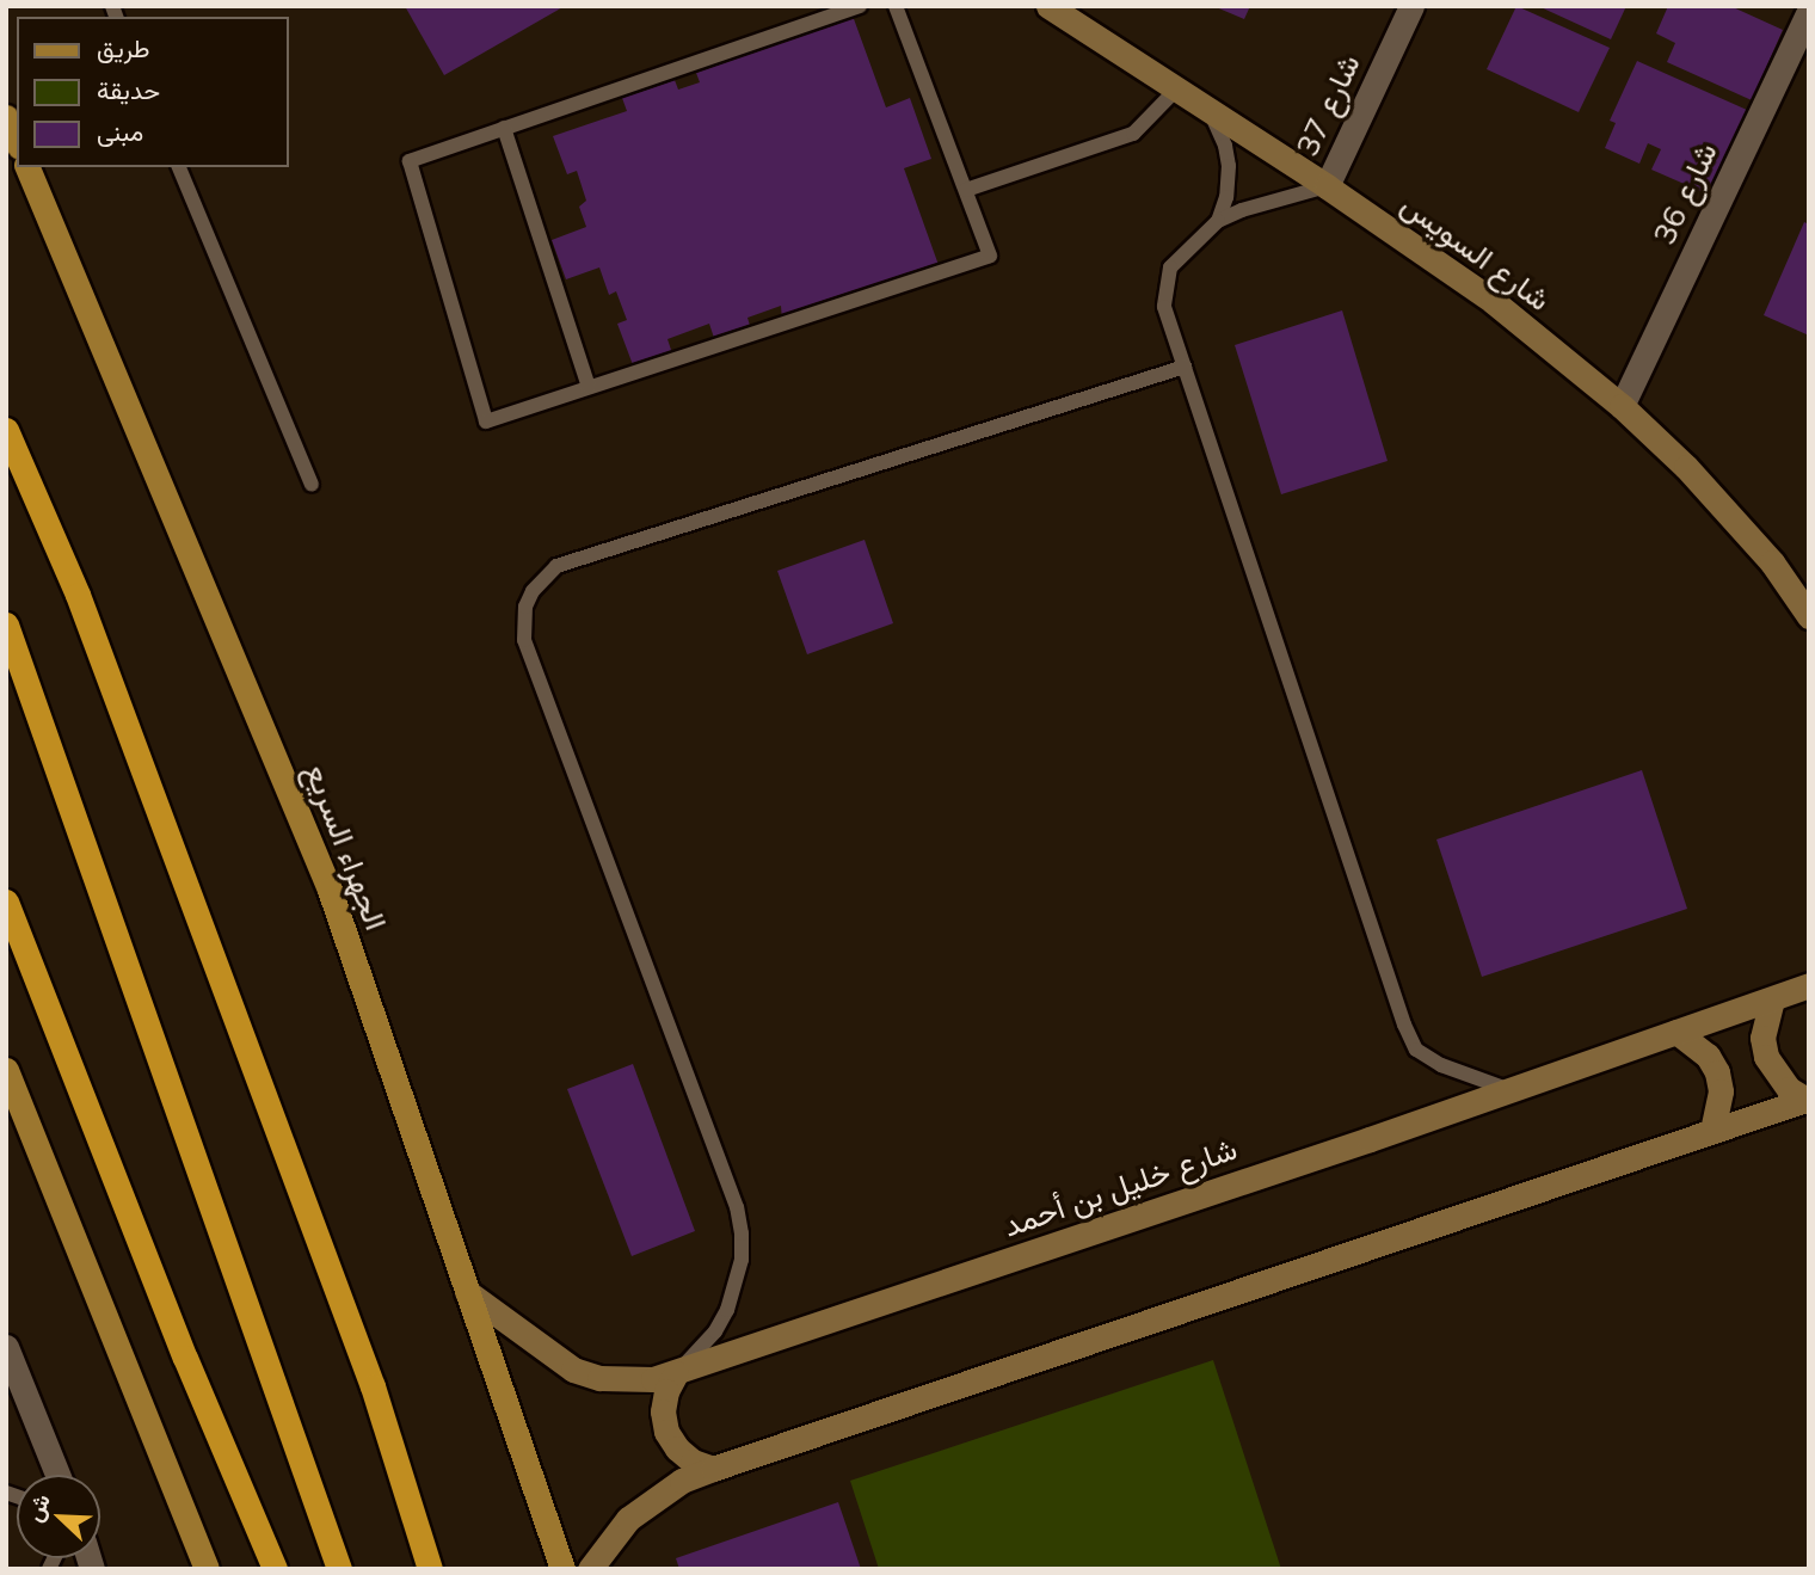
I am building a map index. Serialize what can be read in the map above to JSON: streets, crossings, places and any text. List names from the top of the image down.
{
  "streets": {
    "main road": ["الجهراء السريع"],
    "street": [
      "شارع 37",
      "شارع 36",
      "شارع السويس",
      "شارع خليل بن أحمد"
    ]
  },
  "crossings": [
    ["شارع 37", "شارع السويس"],
    ["شارع 36", "شارع السويس"],
    ["الجهراء السريع", "شارع خليل بن أحمد"]
  ],
  "legend": ["طريق", "حديقة", "مبنى"],
  "north": "top left"
}
